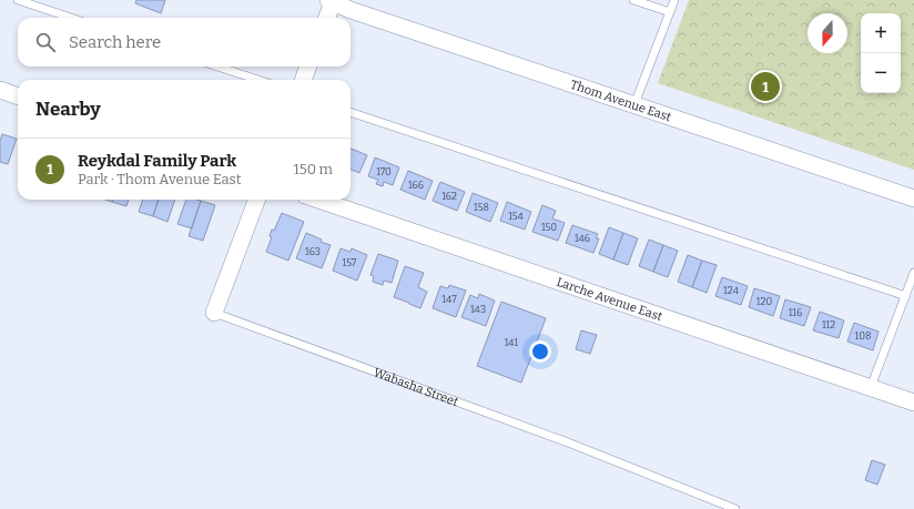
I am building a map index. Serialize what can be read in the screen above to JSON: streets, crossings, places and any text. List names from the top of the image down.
{
  "streets": {
    "street": ["Thom Avenue East", "Larche Avenue East", "Wabasha Street"]
  },
  "house_numbers": [
    "170",
    "166",
    "162",
    "158",
    "154",
    "150",
    "146",
    "163",
    "157",
    "124",
    "147",
    "120",
    "143",
    "116",
    "112",
    "108",
    "141"
  ],
  "north": "bottom",
  "page": {
    "map_buttons": ["+", "−"],
    "search": "Search here",
    "pins": "1",
    "heading": "Nearby",
    "list": [
      {
        "mark": "1",
        "name": "Reykdal Family Park",
        "note": "Park · Thom Avenue East",
        "value": "150 m"
      }
    ]
  }
}
